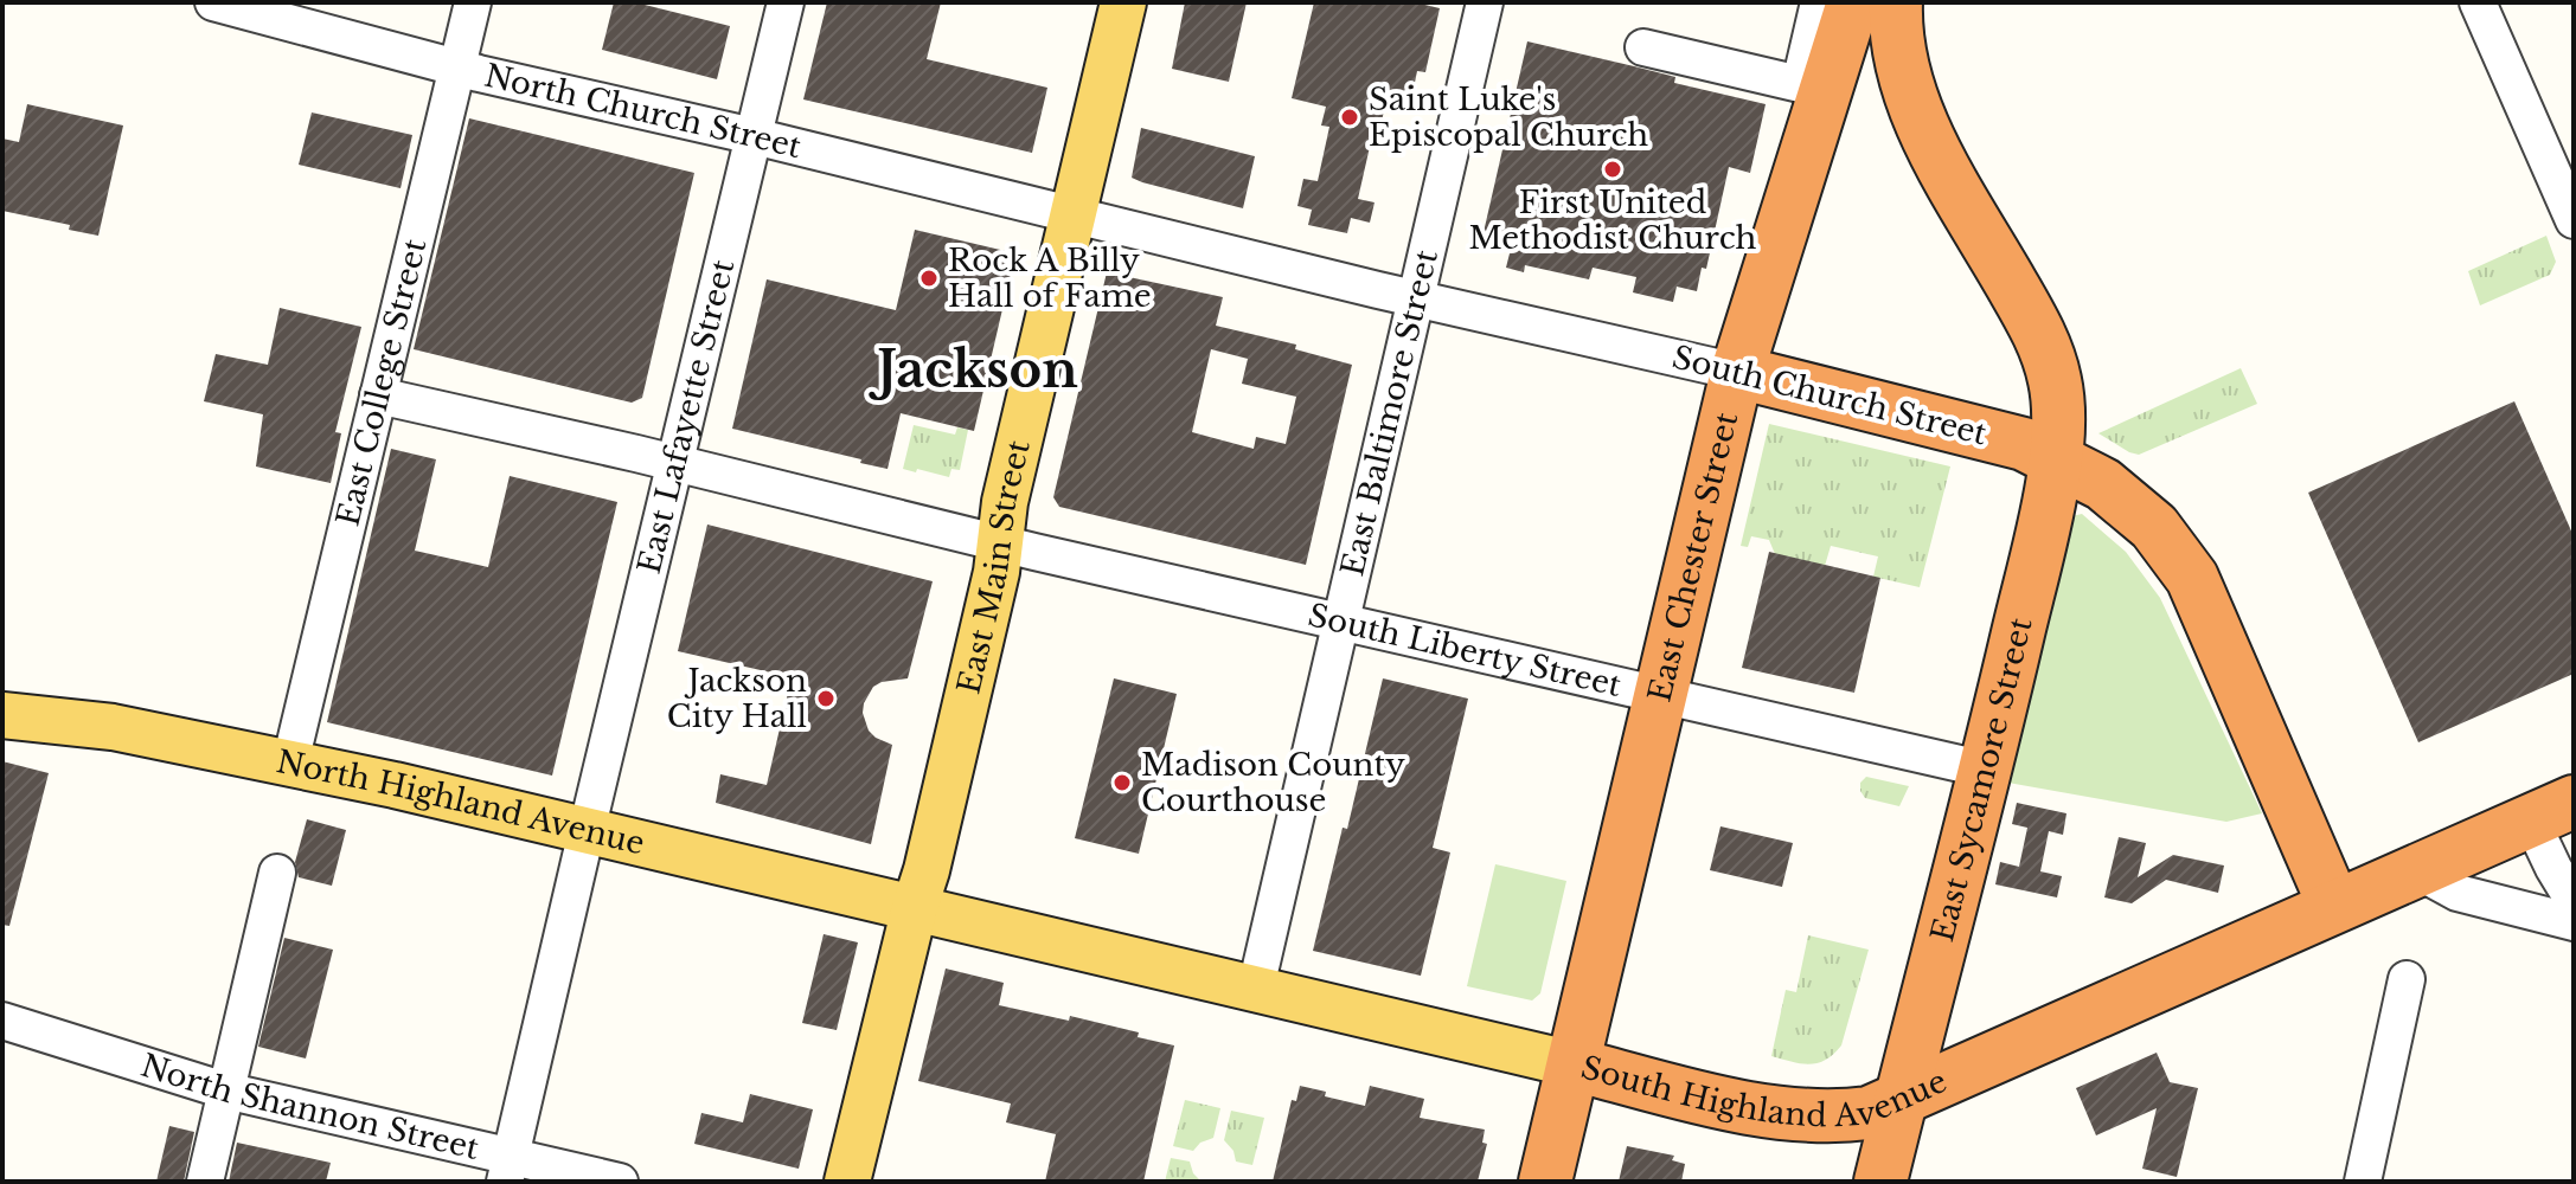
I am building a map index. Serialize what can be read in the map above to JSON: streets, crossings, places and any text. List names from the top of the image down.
{
  "streets": {
    "highway": [
      "South Church Street",
      "East Chester Street",
      "East Sycamore Street",
      "South Highland Avenue"
    ],
    "main road": ["East Main Street", "North Highland Avenue"],
    "street": [
      "North Church Street",
      "East College Street",
      "East Baltimore Street",
      "East Lafayette Street",
      "South Liberty Street",
      "North Shannon Street"
    ]
  },
  "crossings": [
    ["North Church Street", "East College Street"],
    ["North Church Street", "South Church Street"],
    ["North Church Street", "East Lafayette Street"],
    ["North Church Street", "East Main Street"],
    ["East College Street", "South Liberty Street"],
    ["East College Street", "North Highland Avenue"],
    ["South Church Street", "East Baltimore Street"],
    ["South Church Street", "East Chester Street"],
    ["South Church Street", "East Main Street"],
    ["South Church Street", "East Sycamore Street"],
    ["South Church Street", "South Highland Avenue"],
    ["East Baltimore Street", "South Liberty Street"],
    ["East Baltimore Street", "South Highland Avenue"],
    ["East Lafayette Street", "South Liberty Street"],
    ["East Lafayette Street", "North Highland Avenue"],
    ["East Lafayette Street", "North Shannon Street"],
    ["East Chester Street", "South Liberty Street"],
    ["East Chester Street", "South Highland Avenue"],
    ["East Main Street", "South Liberty Street"],
    ["East Main Street", "North Highland Avenue"],
    ["East Main Street", "South Highland Avenue"],
    ["South Liberty Street", "East Sycamore Street"],
    ["East Sycamore Street", "South Highland Avenue"],
    ["North Highland Avenue", "South Highland Avenue"]
  ],
  "districts": ["Jackson"],
  "places": [
    "Saint Luke's Episcopal Church",
    "First United Methodist Church",
    "Rock A Billy Hall of Fame",
    "Jackson City Hall",
    "Madison County Courthouse"
  ]
}
